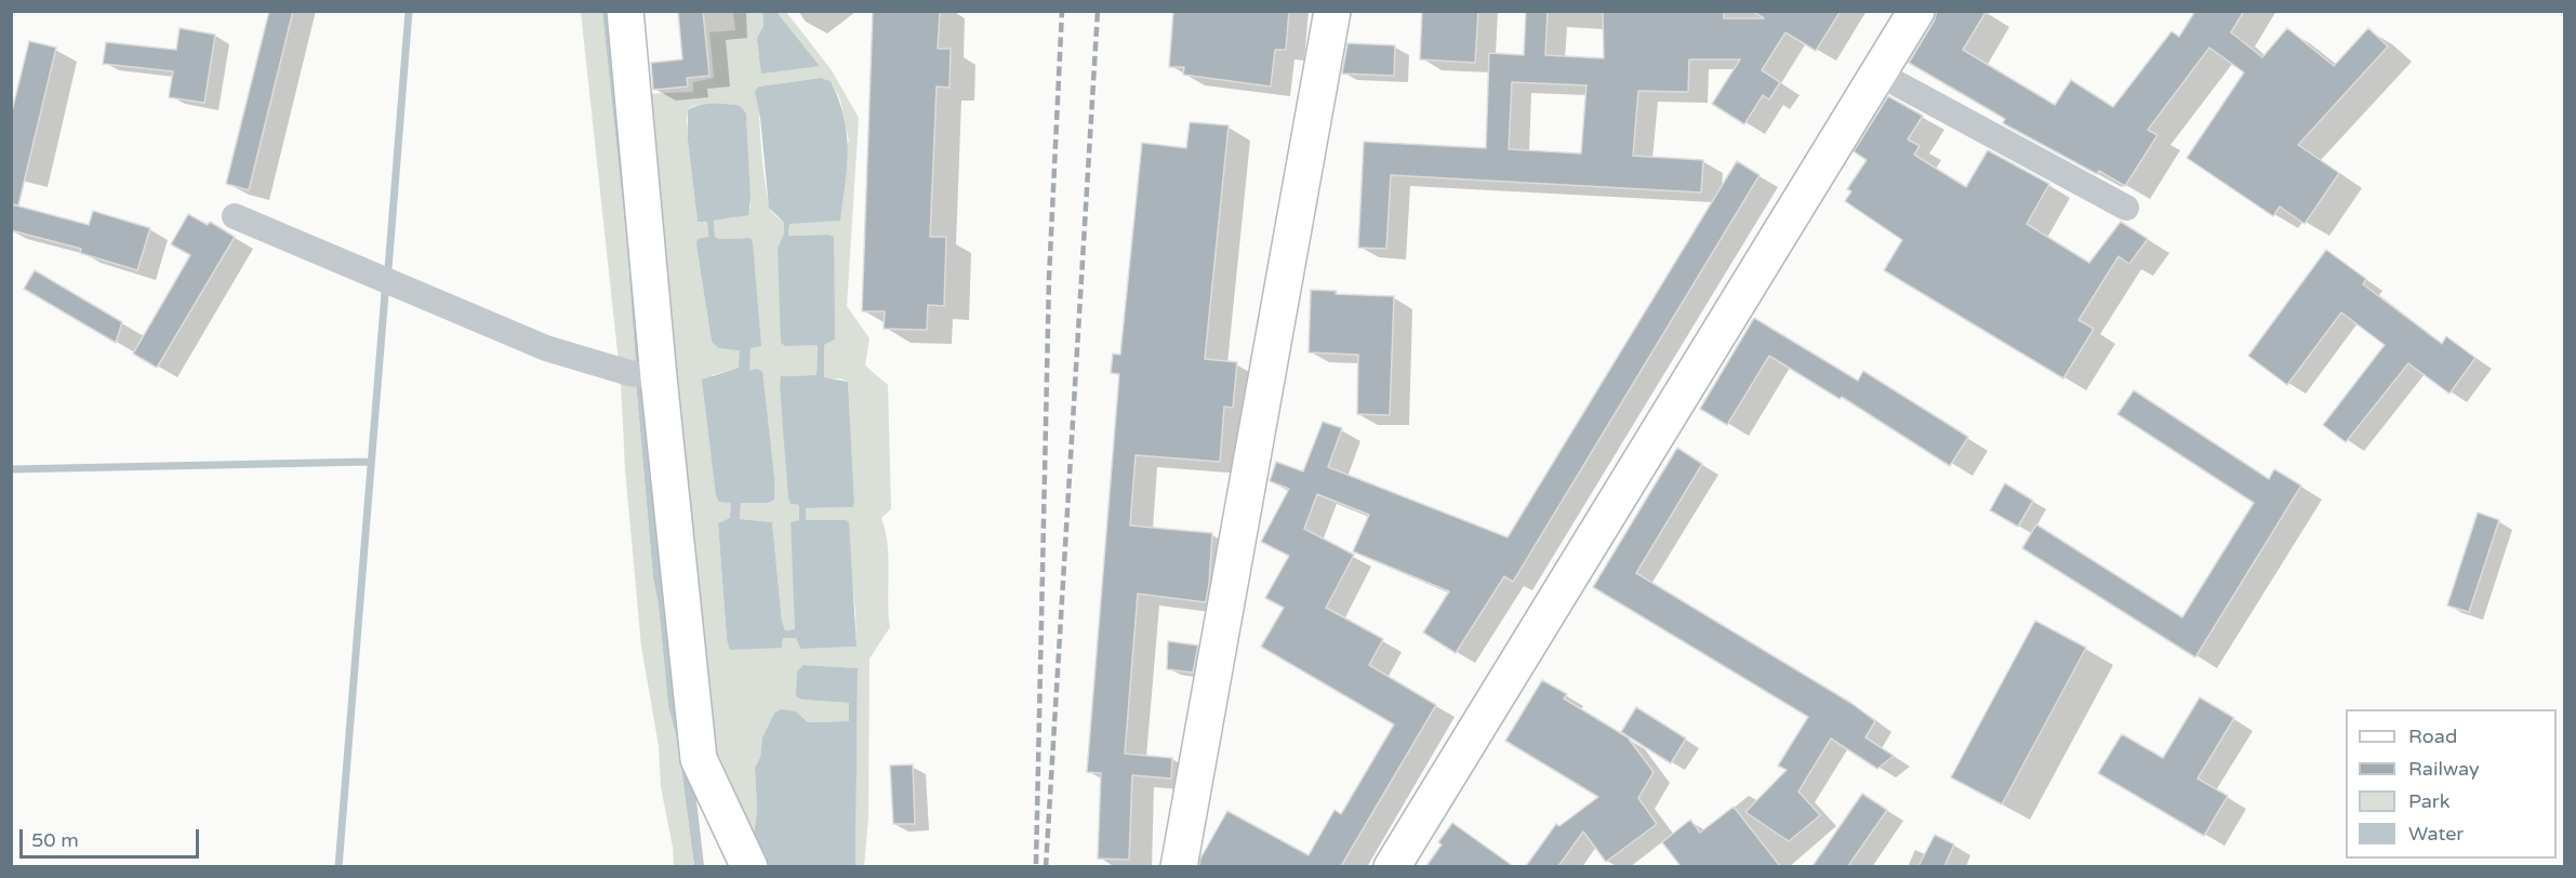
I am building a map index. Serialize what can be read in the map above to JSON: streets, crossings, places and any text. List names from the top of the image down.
{
  "legend": [
    "Road",
    "Railway",
    "Park",
    "Water"
  ],
  "scale_bar": "50 m"
}
